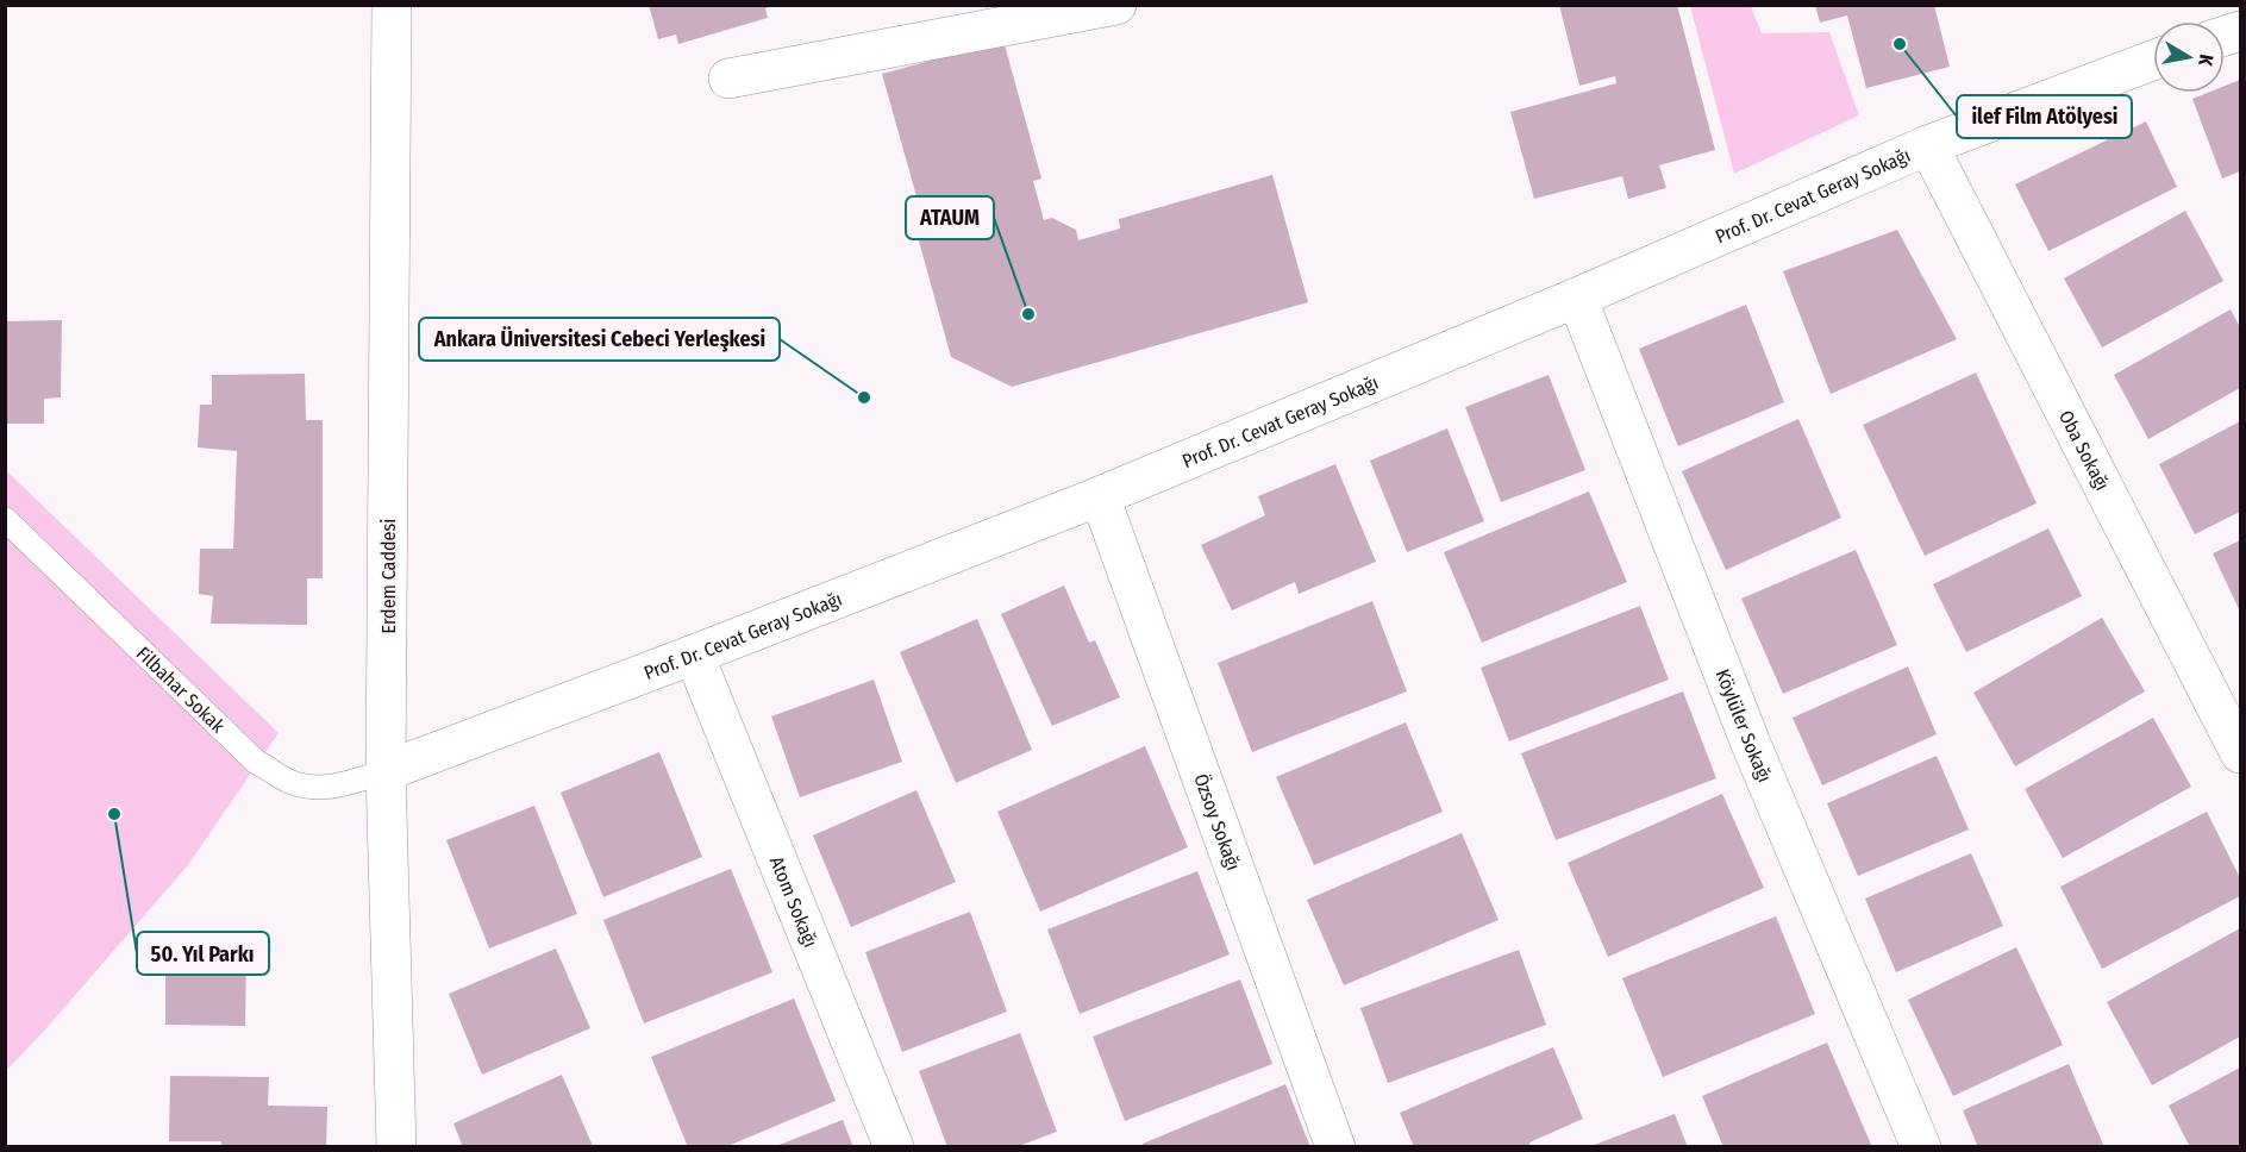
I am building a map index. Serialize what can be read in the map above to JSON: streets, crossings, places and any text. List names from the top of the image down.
{
  "streets": {
    "street": [
      "Prof. Dr. Cevat Geray Sokağı",
      "Oba Sokağı",
      "Erdem Caddesi",
      "Köylüler Sokağı",
      "Özsoy Sokağı",
      "Atom Sokağı"
    ],
    "lane": ["Filbahar Sokak"]
  },
  "crossings": [
    ["Prof. Dr. Cevat Geray Sokağı", "Oba Sokağı"],
    ["Prof. Dr. Cevat Geray Sokağı", "Erdem Caddesi"],
    ["Prof. Dr. Cevat Geray Sokağı", "Filbahar Sokak"],
    ["Prof. Dr. Cevat Geray Sokağı", "Köylüler Sokağı"],
    ["Prof. Dr. Cevat Geray Sokağı", "Özsoy Sokağı"],
    ["Prof. Dr. Cevat Geray Sokağı", "Atom Sokağı"],
    ["Erdem Caddesi", "Filbahar Sokak"]
  ],
  "places": [
    "ilef Film Atölyesi",
    "ATAUM",
    "Ankara Üniversitesi Cebeci Yerleşkesi",
    "50. Yıl Parkı"
  ],
  "north": "right"
}
